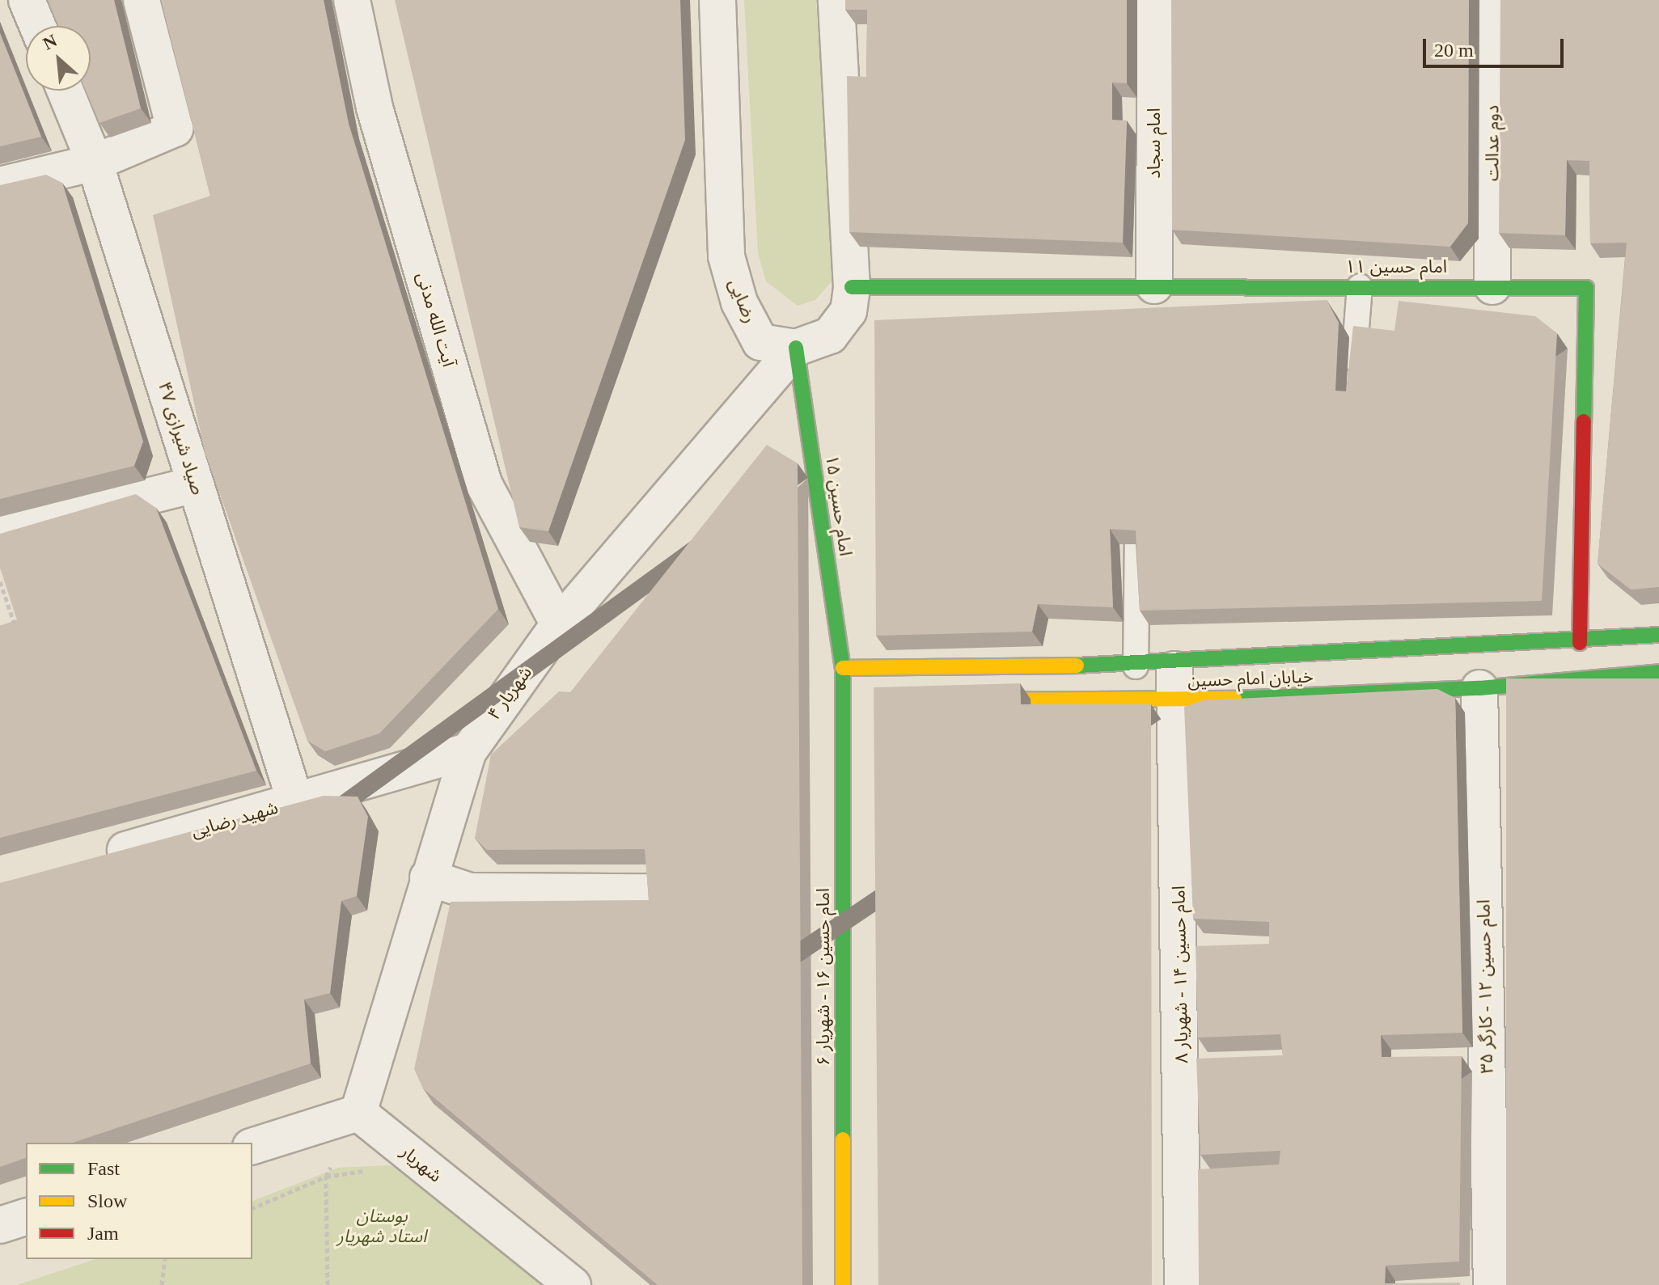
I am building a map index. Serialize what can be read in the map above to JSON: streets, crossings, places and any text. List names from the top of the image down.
{
  "streets": {
    "street": [
      "امام سجاد",
      "دوم عدالت",
      "امام حسین ۱۱",
      "رضایی",
      "آیت الله مدنی",
      "صیاد شیرازی ۴۷",
      "امام حسین ۱۵",
      "خیابان امام حسین",
      "شهریار ۴",
      "شهید رضایی",
      "امام حسین ۱۴ - شهریار ۸",
      "امام حسین ۱۶ - شهریار ۶",
      "امام حسین ۱۲ - کارگر ۳۵",
      "شهریار"
    ]
  },
  "crossings": [
    ["امام سجاد", "امام حسین ۱۱"],
    ["دوم عدالت", "امام حسین ۱۱"],
    ["امام حسین ۱۱", "رضایی"],
    ["امام حسین ۱۱", "خیابان امام حسین"],
    ["رضایی", "امام حسین ۱۵"],
    ["رضایی", "شهریار ۴"],
    ["آیت الله مدنی", "شهریار ۴"],
    ["صیاد شیرازی ۴۷", "شهید رضایی"],
    ["امام حسین ۱۵", "خیابان امام حسین"],
    ["امام حسین ۱۵", "شهریار ۴"],
    ["امام حسین ۱۵", "امام حسین ۱۶ - شهریار ۶"],
    ["خیابان امام حسین", "امام حسین ۱۴ - شهریار ۸"],
    ["خیابان امام حسین", "امام حسین ۱۶ - شهریار ۶"],
    ["خیابان امام حسین", "امام حسین ۱۲ - کارگر ۳۵"],
    ["شهریار ۴", "شهید رضایی"],
    ["شهریار ۴", "شهریار"]
  ],
  "parks": ["بوستان استاد شهریار"],
  "legend": ["Fast", "Slow", "Jam"],
  "scale_bar": "20 m",
  "north": "top left"
}
